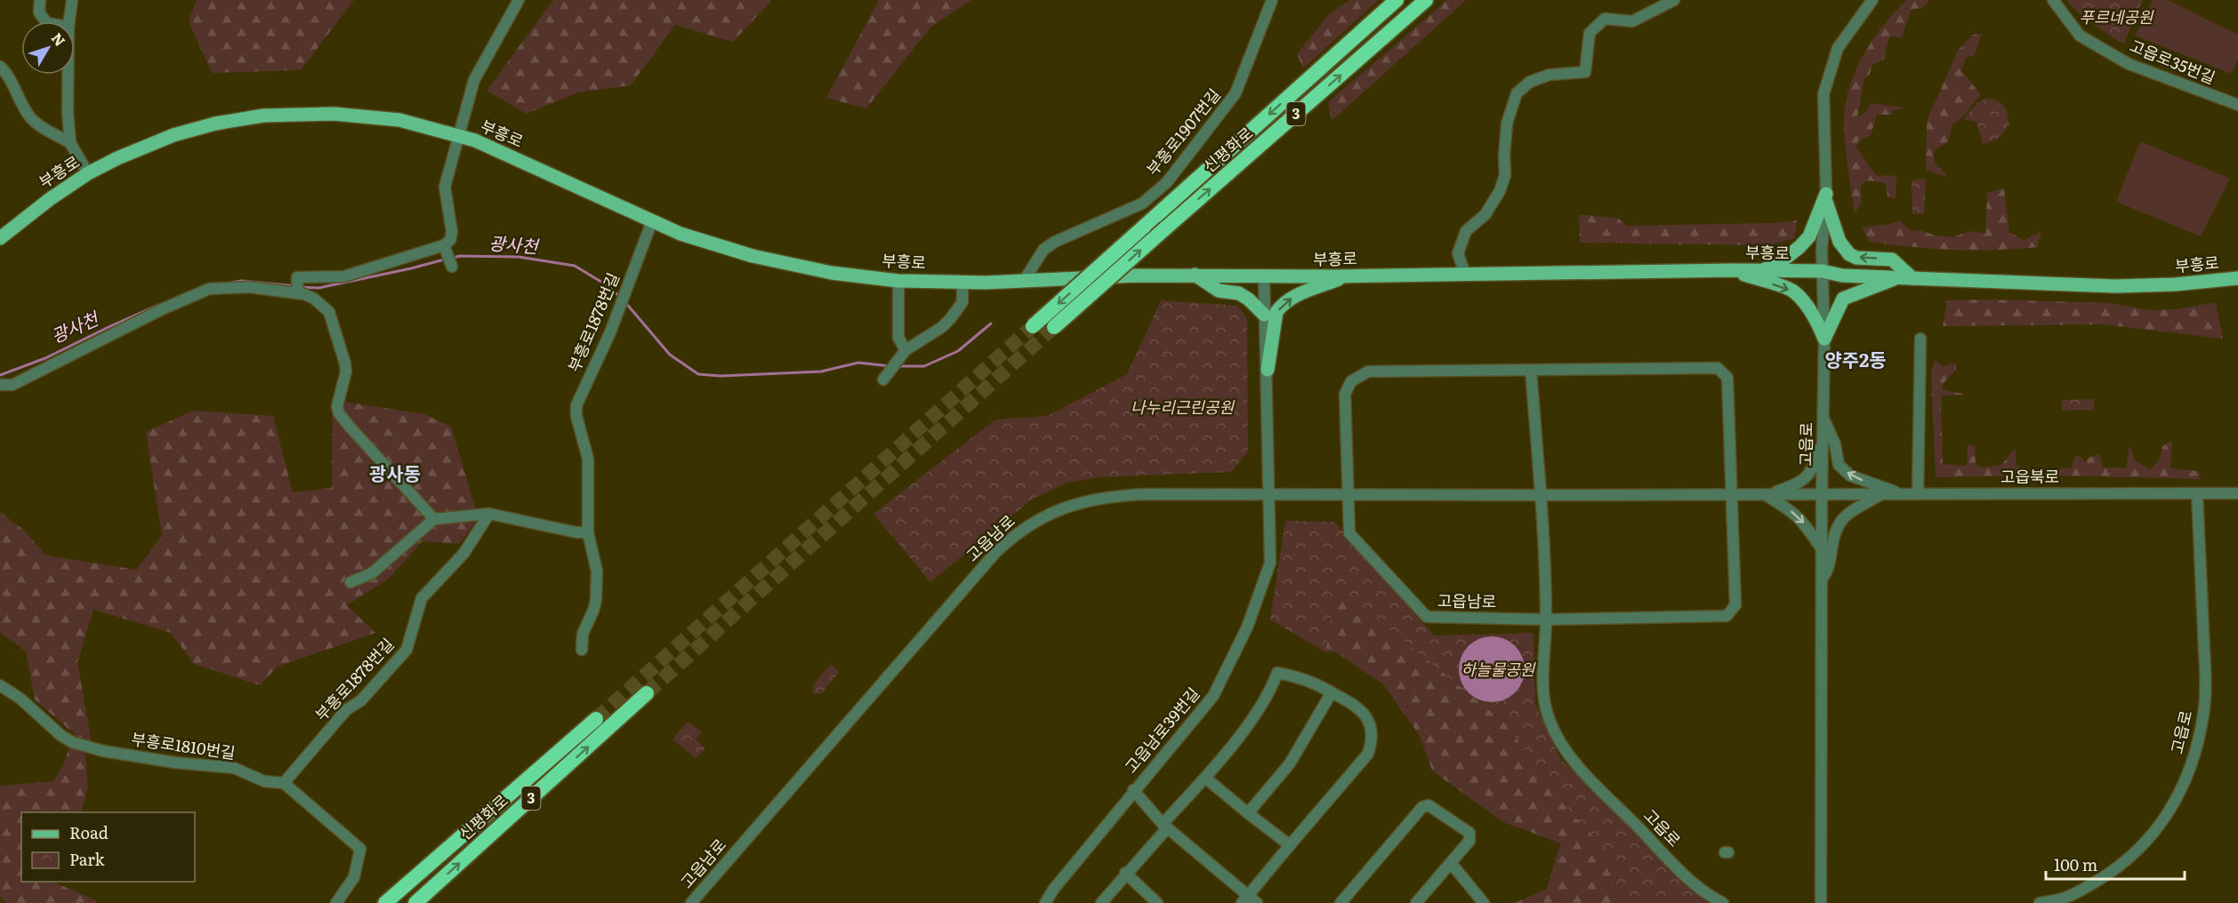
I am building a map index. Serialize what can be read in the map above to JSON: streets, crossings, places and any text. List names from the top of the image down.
{
  "streets": {
    "highway": ["3", "신평화로"],
    "main road": ["부흥로"],
    "street": [
      "고읍로35번길",
      "부흥로1907번길",
      "부흥로1878번길",
      "고읍로",
      "고읍북로",
      "고읍남로",
      "고읍남로39번길",
      "부흥로1810번길"
    ]
  },
  "crossings": [
    ["부흥로1907번길", "부흥로"],
    ["부흥로", "부흥로1878번길"],
    ["부흥로", "고읍로"],
    ["부흥로1878번길", "부흥로1810번길"],
    ["고읍로", "고읍북로"],
    ["고읍로", "고읍남로"],
    ["고읍남로", "고읍남로39번길"]
  ],
  "districts": ["양주2동", "광사동"],
  "water": ["광사천"],
  "parks": ["푸르네공원", "나누리근린공원", "하늘물공원"],
  "legend": ["Road", "Park"],
  "scale_bar": "100 m",
  "north": "top right"
}
